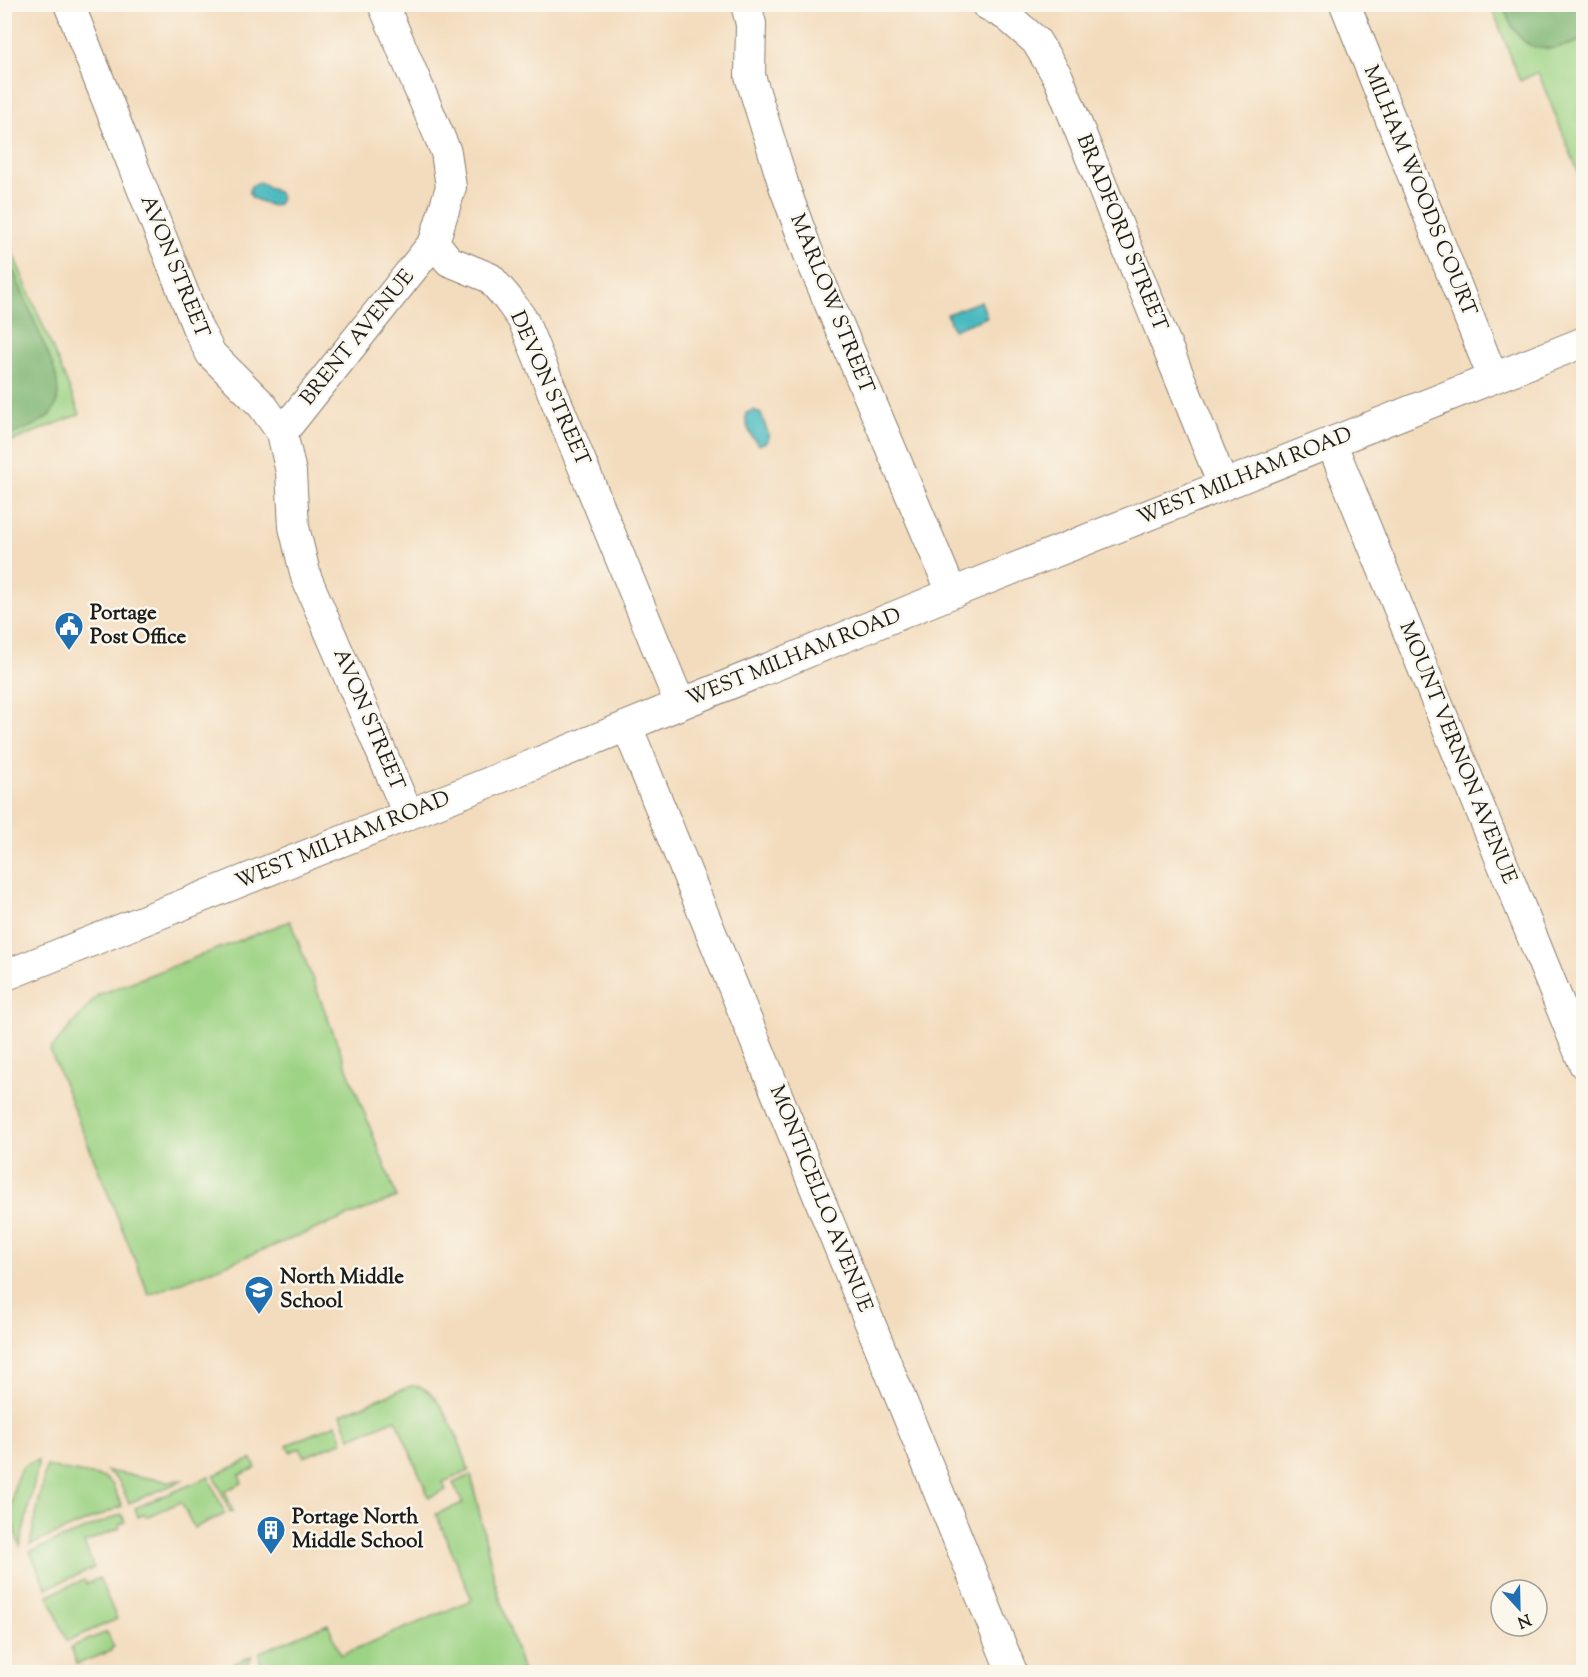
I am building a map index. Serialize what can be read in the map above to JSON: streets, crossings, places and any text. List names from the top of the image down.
{
  "streets": {
    "street": [
      "MILHAM WOODS COURT",
      "BRADFORD STREET",
      "AVON STREET",
      "MARLOW STREET",
      "BRENT AVENUE",
      "DEVON STREET",
      "WEST MILHAM ROAD",
      "MOUNT VERNON AVENUE",
      "MONTICELLO AVENUE"
    ]
  },
  "crossings": [
    ["MILHAM WOODS COURT", "WEST MILHAM ROAD"],
    ["BRADFORD STREET", "WEST MILHAM ROAD"],
    ["AVON STREET", "BRENT AVENUE"],
    ["AVON STREET", "WEST MILHAM ROAD"],
    ["MARLOW STREET", "WEST MILHAM ROAD"],
    ["BRENT AVENUE", "DEVON STREET"],
    ["DEVON STREET", "WEST MILHAM ROAD"],
    ["WEST MILHAM ROAD", "MOUNT VERNON AVENUE"],
    ["WEST MILHAM ROAD", "MONTICELLO AVENUE"]
  ],
  "places": {
    "public building": ["Portage Post Office"],
    "school or university": ["North Middle School"],
    "building": ["Portage North Middle School"]
  },
  "north": "bottom"
}
